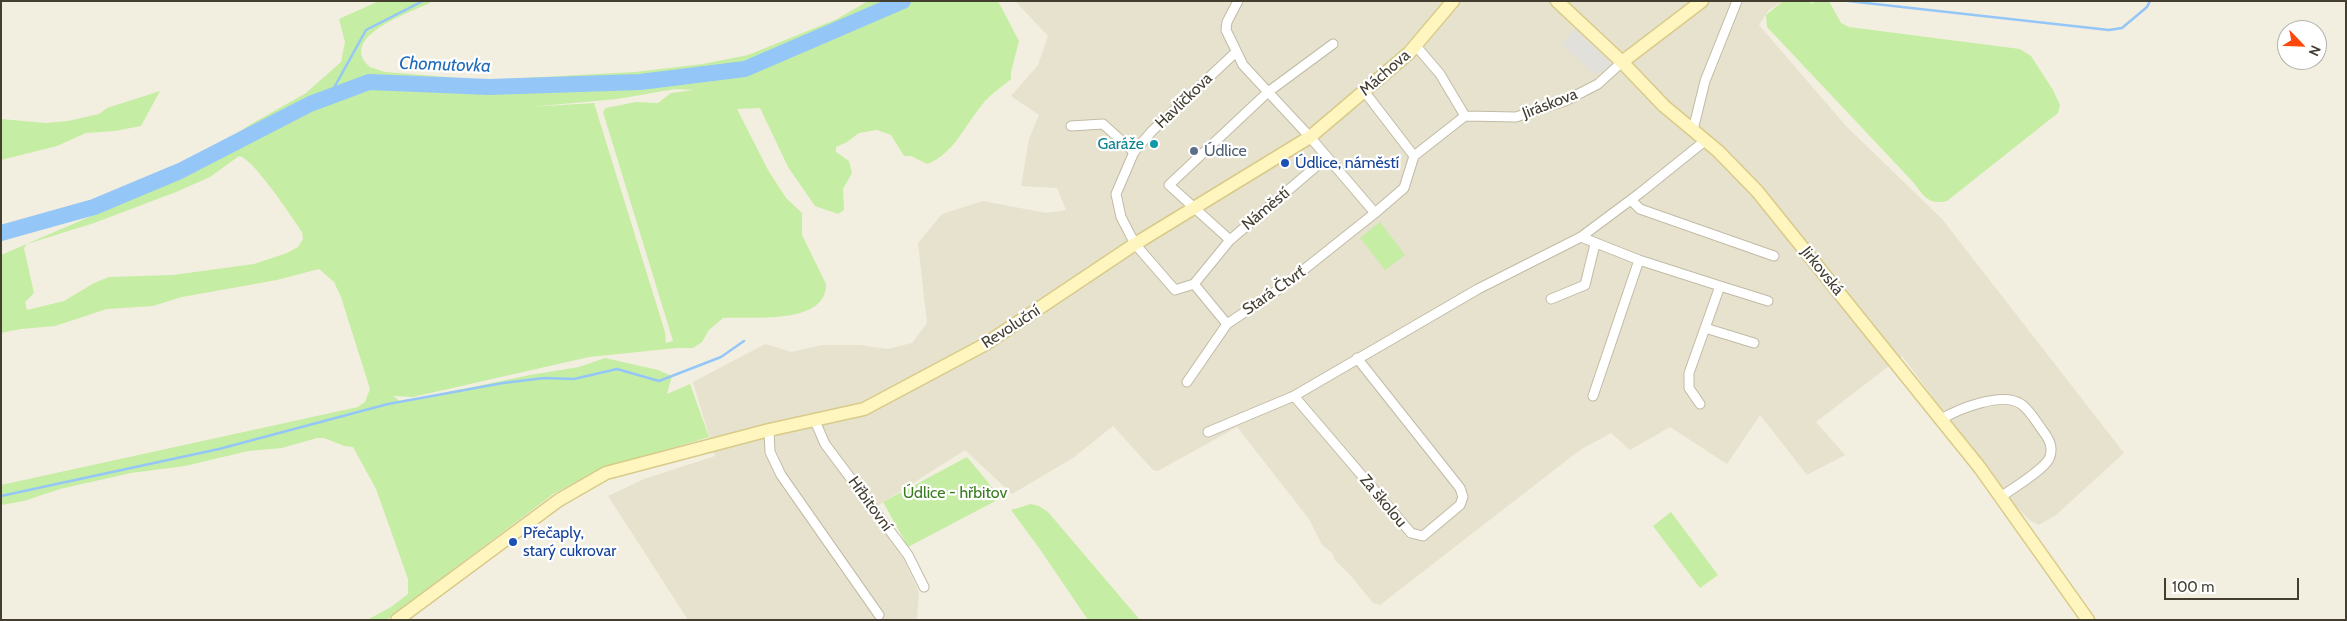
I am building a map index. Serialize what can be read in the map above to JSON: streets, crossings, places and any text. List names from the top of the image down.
{
  "streets": {
    "street": [
      "Máchova",
      "Havlíčkova",
      "Jiráskova",
      "Náměstí",
      "Jirkovská",
      "Stará Čtvrť",
      "Revoluční",
      "Za školou",
      "Hřbitovní"
    ]
  },
  "crossings": [
    ["Havlíčkova", "Náměstí"],
    ["Havlíčkova", "Revoluční"],
    ["Jiráskova", "Jirkovská"],
    ["Náměstí", "Revoluční"],
    ["Revoluční", "Hřbitovní"]
  ],
  "water": ["Chomutovka"],
  "parks": ["Údlice - hřbitov"],
  "places": [
    "Garáže",
    "Údlice",
    "Údlice, náměstí",
    "Přečaply, starý cukrovar"
  ],
  "scale_bar": "100 m",
  "north": "bottom right"
}
